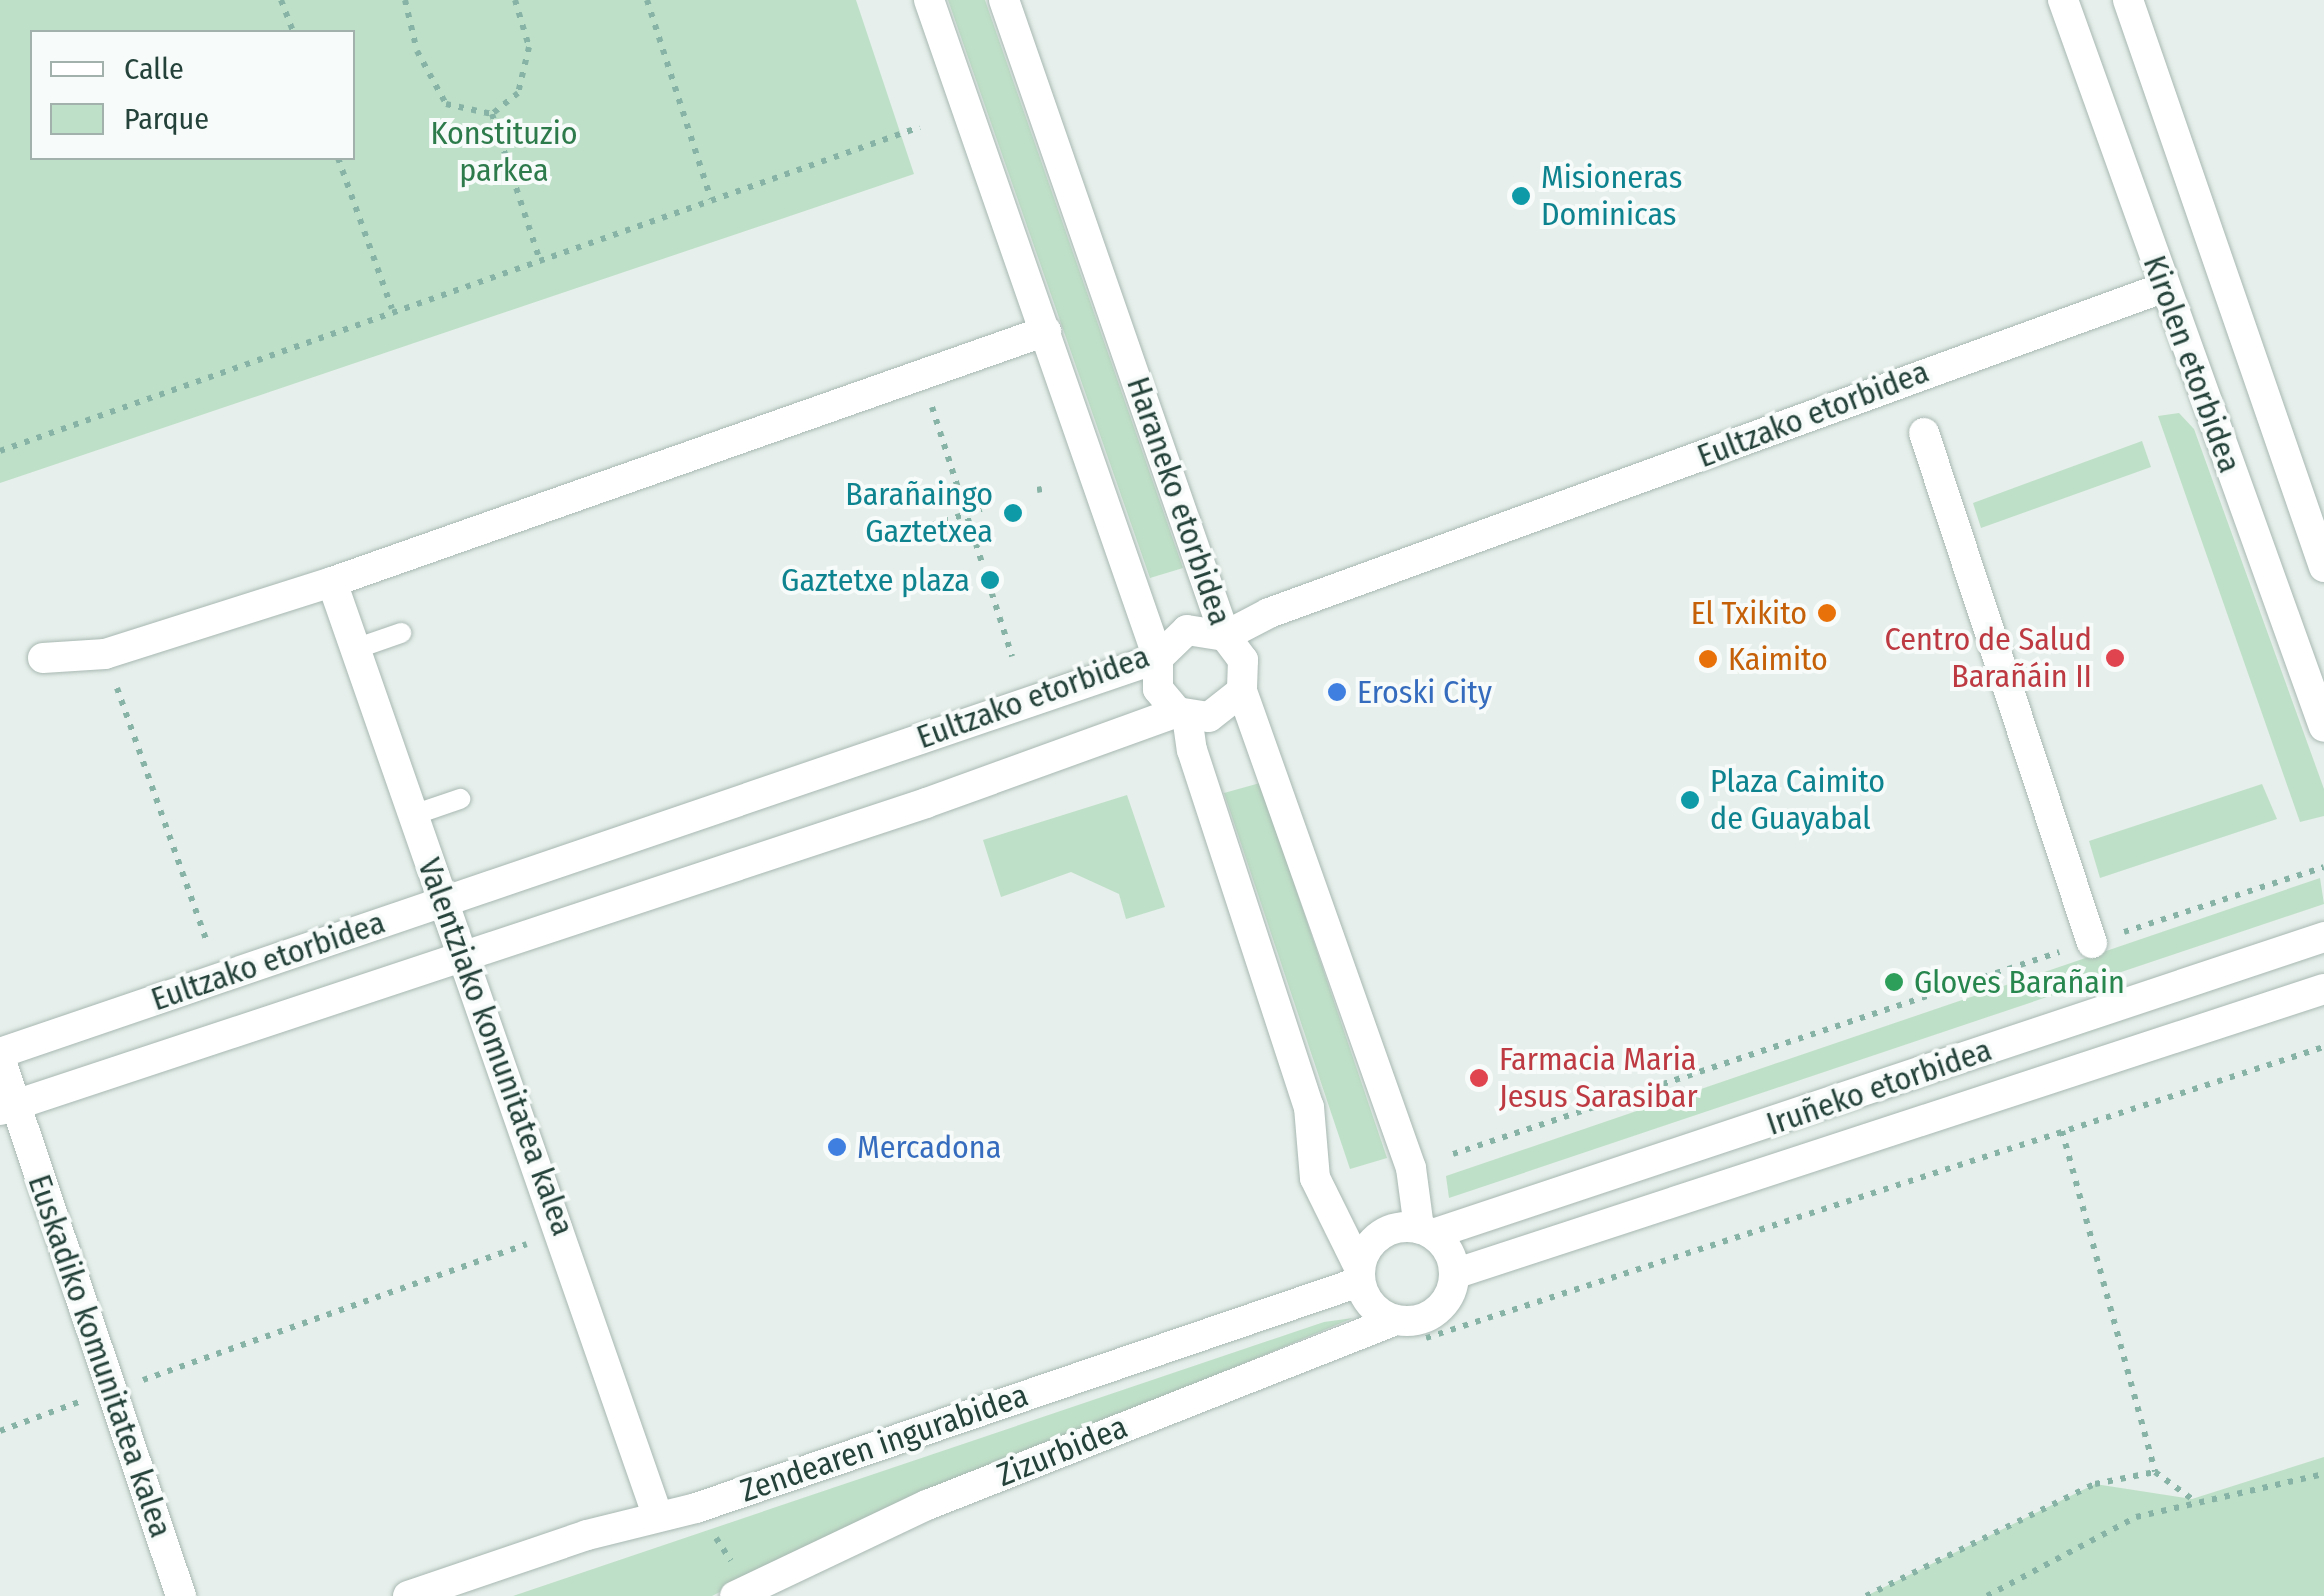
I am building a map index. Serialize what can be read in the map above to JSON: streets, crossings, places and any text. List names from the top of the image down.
{
  "streets": {
    "street": [
      "Kirolen etorbidea",
      "Eultzako etorbidea",
      "Haraneko etorbidea",
      "Valentziako komunitatea kalea",
      "Iruñeko etorbidea",
      "Euskadiko komunitatea kalea",
      "Zendearen ingurabidea",
      "Zizurbidea"
    ]
  },
  "crossings": [
    ["Kirolen etorbidea", "Eultzako etorbidea"],
    ["Eultzako etorbidea", "Haraneko etorbidea"],
    ["Eultzako etorbidea", "Valentziako komunitatea kalea"],
    ["Eultzako etorbidea", "Euskadiko komunitatea kalea"],
    ["Haraneko etorbidea", "Iruñeko etorbidea"],
    ["Haraneko etorbidea", "Zendearen ingurabidea"],
    ["Haraneko etorbidea", "Zizurbidea"],
    ["Valentziako komunitatea kalea", "Zendearen ingurabidea"],
    ["Iruñeko etorbidea", "Zendearen ingurabidea"],
    ["Iruñeko etorbidea", "Zizurbidea"],
    ["Zendearen ingurabidea", "Zizurbidea"]
  ],
  "parks": ["Konstituzio parkea"],
  "places": [
    "Misioneras Dominicas",
    "Barañaingo Gaztetxea",
    "Gaztetxe plaza",
    "El Txikito",
    "Centro de Salud Barañáin II",
    "Kaimito",
    "Eroski City",
    "Plaza Caimito de Guayabal",
    "Gloves Barañain",
    "Farmacia Maria Jesus Sarasibar",
    "Mercadona"
  ],
  "legend": ["Calle", "Parque"]
}
